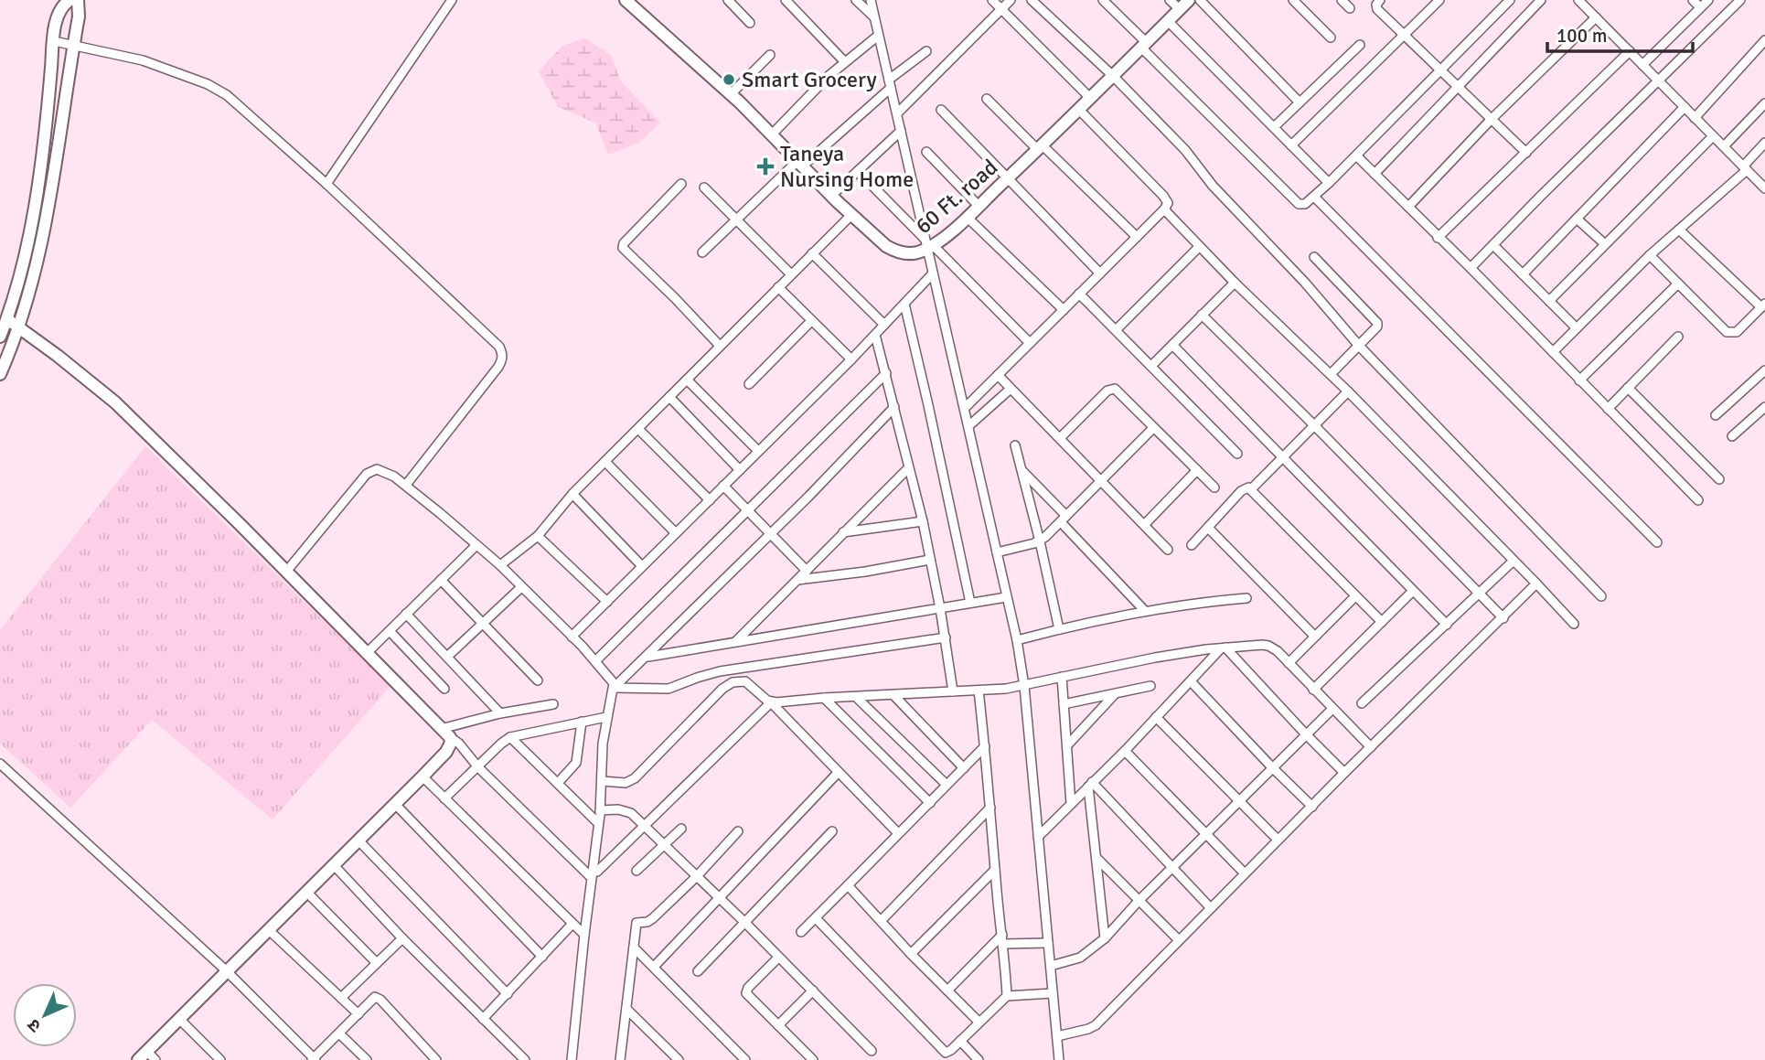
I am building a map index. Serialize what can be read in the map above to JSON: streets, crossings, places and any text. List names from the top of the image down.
{
  "streets": {
    "street": ["60 Ft. road"]
  },
  "places": {
    "other": ["Smart Grocery"],
    "health": ["Taneya Nursing Home"]
  },
  "scale_bar": "100 m",
  "north": "bottom left"
}
